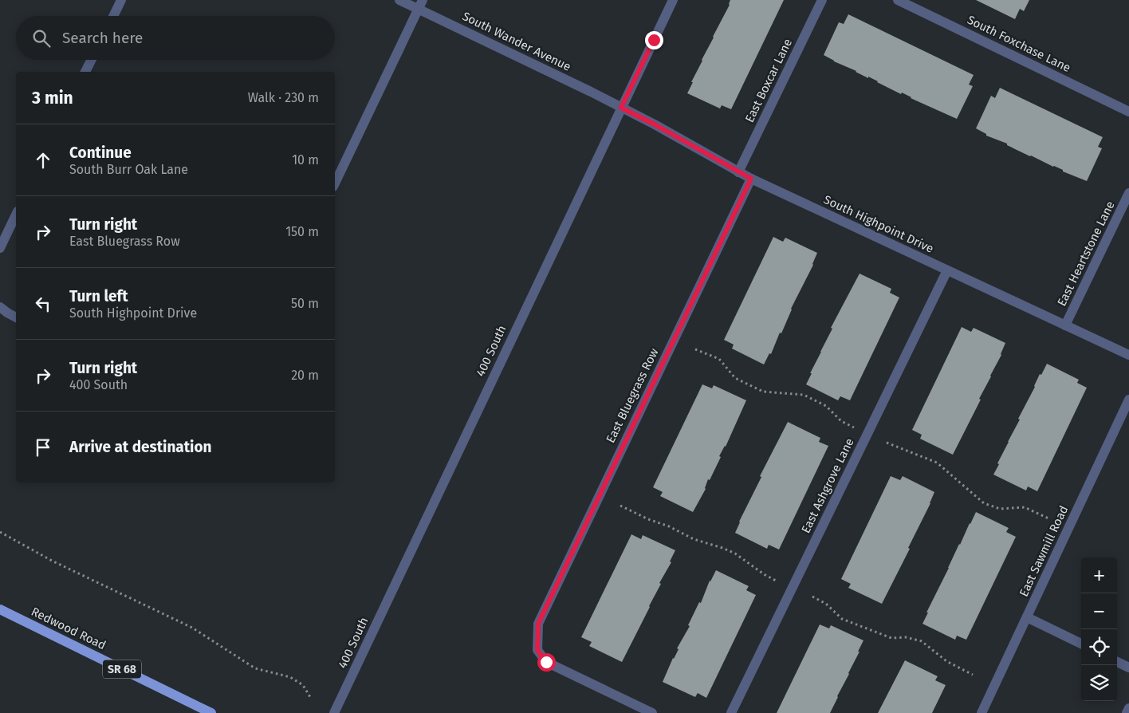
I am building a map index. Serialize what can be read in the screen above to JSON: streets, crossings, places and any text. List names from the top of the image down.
{
  "streets": {
    "main road": ["Redwood Road", "SR 68"],
    "street": [
      "South Wander Avenue",
      "South Foxchase Lane",
      "East Boxcar Lane",
      "South Highpoint Drive",
      "East Heartstone Lane",
      "400 South",
      "East Bluegrass Row",
      "East Ashgrove Lane",
      "East Sawmill Road"
    ]
  },
  "crossings": [
    ["South Wander Avenue", "South Highpoint Drive"],
    ["South Wander Avenue", "400 South"],
    ["East Boxcar Lane", "South Highpoint Drive"],
    ["South Highpoint Drive", "East Heartstone Lane"],
    ["South Highpoint Drive", "400 South"],
    ["South Highpoint Drive", "East Bluegrass Row"],
    ["South Highpoint Drive", "East Ashgrove Lane"]
  ],
  "page": {
    "search": "Search here",
    "heading": ["3 min", "Walk · 230 m"],
    "list": [
      ["Continue", "South Burr Oak Lane", "10 m"],
      ["Turn right", "East Bluegrass Row", "150 m"],
      ["Turn left", "South Highpoint Drive", "50 m"],
      ["Turn right", "400 South", "20 m"],
      "Arrive at destination"
    ],
    "map_buttons": ["+", "−"]
  }
}
